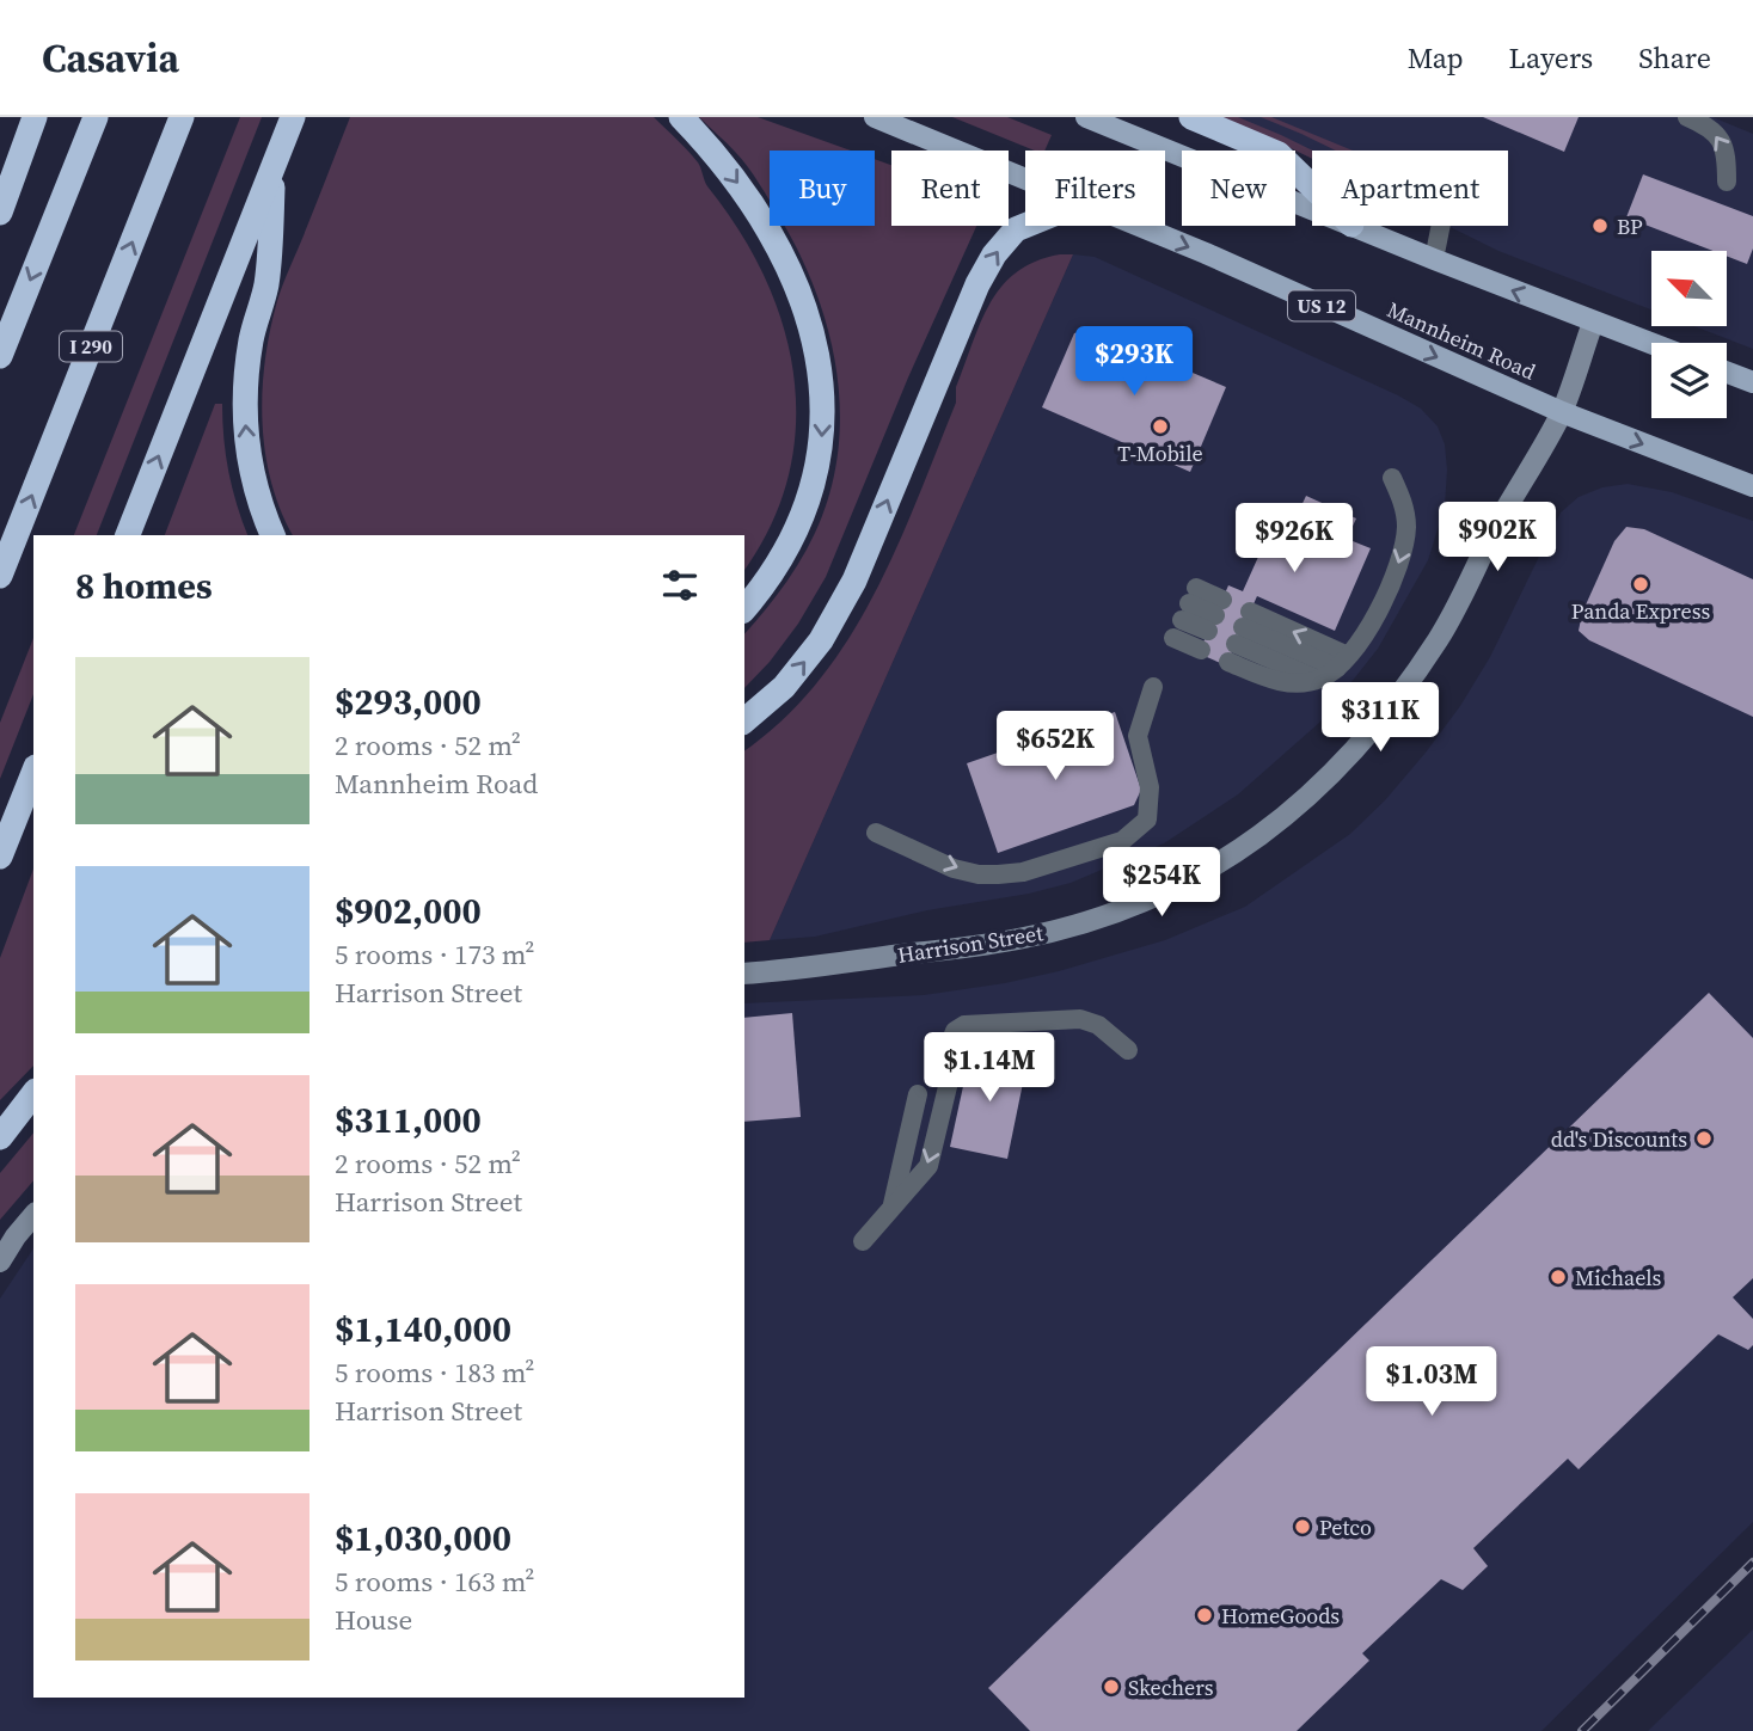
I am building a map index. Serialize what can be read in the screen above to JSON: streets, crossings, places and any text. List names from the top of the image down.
{
  "streets": {
    "highway": ["I 290"],
    "main road": ["US 12", "Mannheim Road", "Harrison Street"]
  },
  "crossings": [
    ["Mannheim Road", "Harrison Street"]
  ],
  "places": [
    "BP",
    "T-Mobile",
    "Panda Express",
    "dd's Discounts",
    "Michaels",
    "Petco",
    "HomeGoods",
    "Skechers"
  ],
  "north": "top left",
  "page": {
    "header": "Casavia",
    "nav": ["Map", "Layers", "Share"],
    "chip": [
      "Buy",
      "Rent",
      "Filters",
      "New",
      "Apartment"
    ],
    "price": [
      "$293K",
      "$902K",
      "$926K",
      "$311K",
      "$652K",
      "$254K",
      "$1.14M",
      "$1.03M"
    ],
    "heading": "8 homes",
    "list": [
      {
        "name": "$293,000",
        "note": "2 rooms · 52 m² · Mannheim Road"
      },
      {
        "name": "$902,000",
        "note": "5 rooms · 173 m² · Harrison Street"
      },
      {
        "name": "$311,000",
        "note": "2 rooms · 52 m² · Harrison Street"
      },
      {
        "name": "$1,140,000",
        "note": "5 rooms · 183 m² · Harrison Street"
      },
      {
        "name": "$1,030,000",
        "note": "5 rooms · 163 m² · House"
      }
    ]
  }
}
